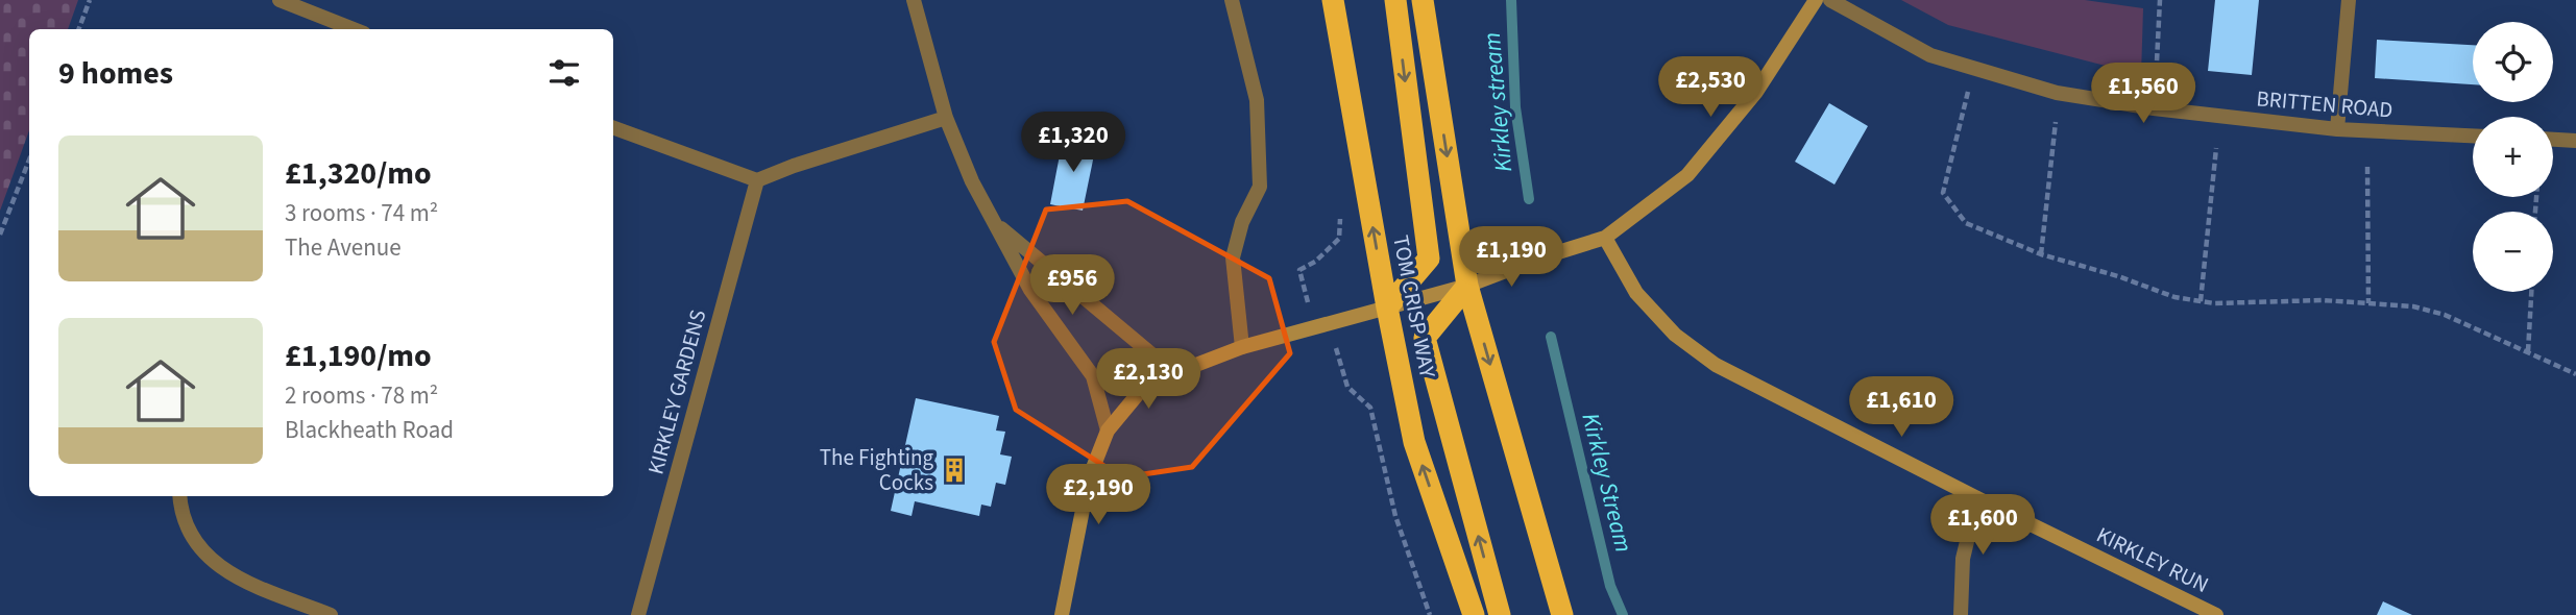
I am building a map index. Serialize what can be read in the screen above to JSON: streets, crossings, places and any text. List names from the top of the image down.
{
  "streets": {
    "highway": ["TOM CRISP WAY"],
    "street": ["BRITTEN ROAD", "KIRKLEY GARDENS", "KIRKLEY RUN"]
  },
  "water": ["Kirkley stream", "Kirkley Stream"],
  "places": {
    "building": ["The Fighting Cocks"]
  },
  "page": {
    "map_buttons": ["+", "−"],
    "heading": "9 homes",
    "price": [
      "£2,530",
      "£1,560",
      "£1,320",
      "£1,190",
      "£956",
      "£2,130",
      "£1,610",
      "£2,190",
      "£1,600"
    ],
    "list": [
      {
        "name": "£1,320/mo",
        "note": "3 rooms · 74 m² · The Avenue"
      },
      {
        "name": "£1,190/mo",
        "note": "2 rooms · 78 m² · Blackheath Road"
      }
    ]
  }
}
